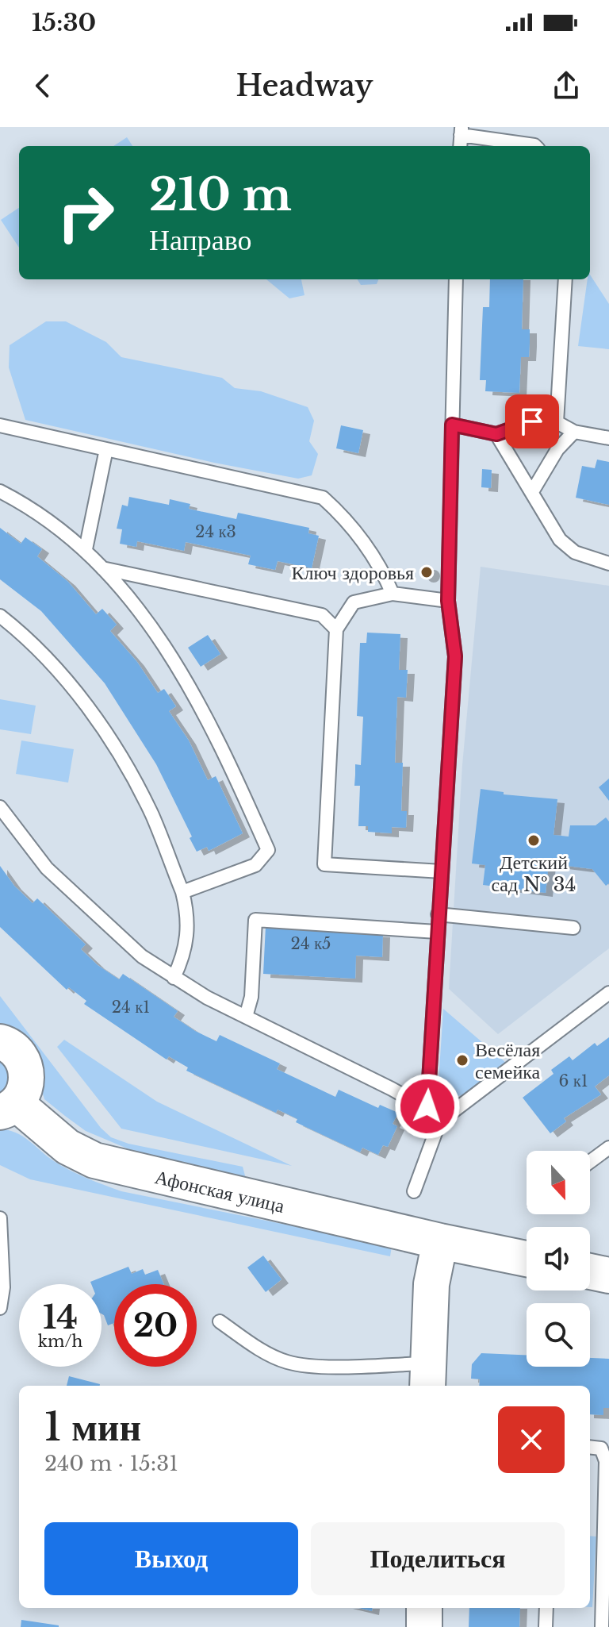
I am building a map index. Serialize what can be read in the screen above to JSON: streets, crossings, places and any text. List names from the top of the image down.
{
  "streets": {
    "street": ["Афонская улица"]
  },
  "places": ["Ключ здоровья", "Детский сад № 34", "Весёлая семейка"],
  "house_numbers": [
    "24 к3",
    "24 к5",
    "24 к1",
    "6 к1"
  ],
  "north": "bottom",
  "page": {
    "status": "15:30",
    "header": "Headway",
    "turn": ["210 m", "Направо"],
    "speed": "14 km/h",
    "limit": "20",
    "heading": ["1 мин", "240 m · 15:31"],
    "buttons": ["Выход", "Поделиться"]
  }
}
